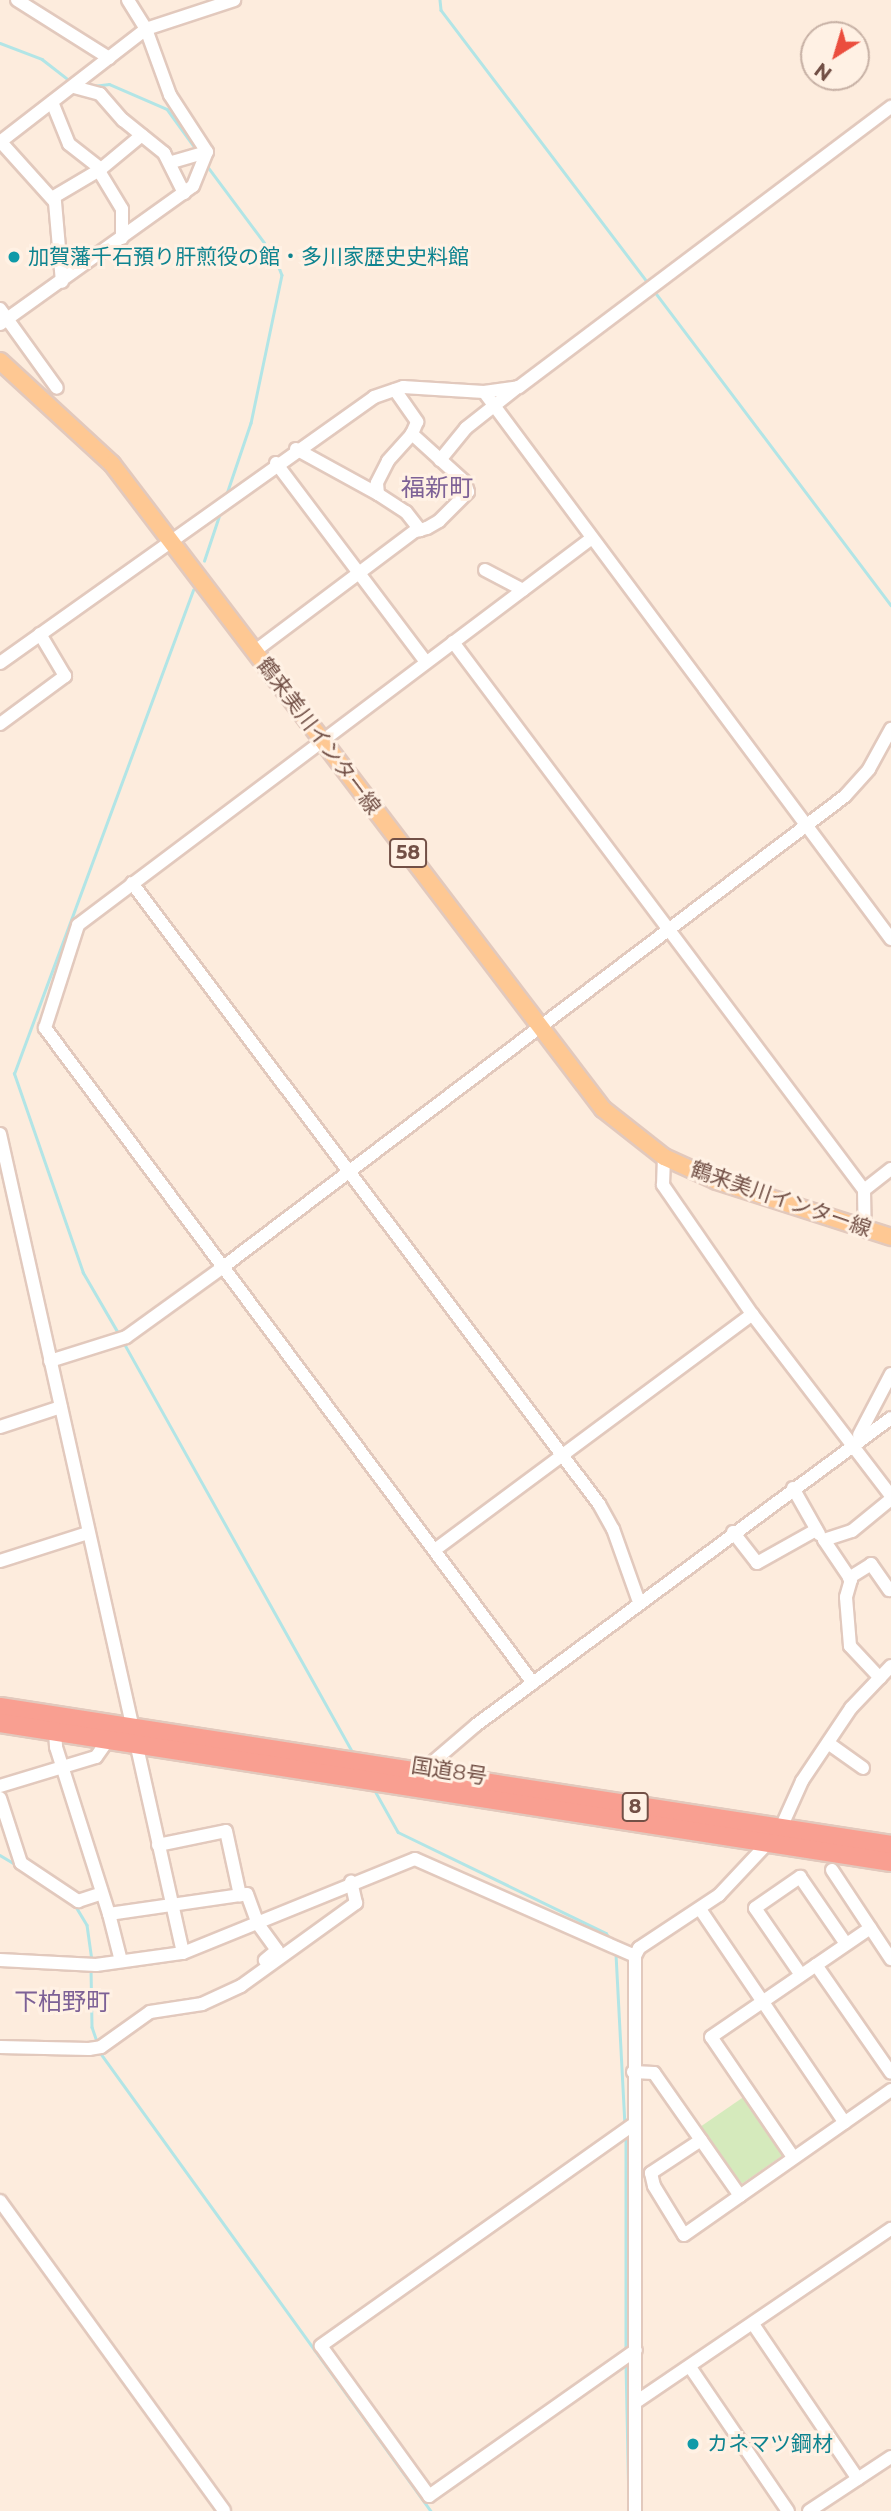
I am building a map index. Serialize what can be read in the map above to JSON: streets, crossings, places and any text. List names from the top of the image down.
{
  "streets": {
    "highway": ["国道8号", "8"],
    "main road": ["鶴来美川インター線", "58"]
  },
  "districts": ["福新町", "下柏野町"],
  "places": ["加賀藩千石預り肝煎役の館・多川家歴史史料館", "カネマツ鋼材"],
  "north": "bottom left"
}
